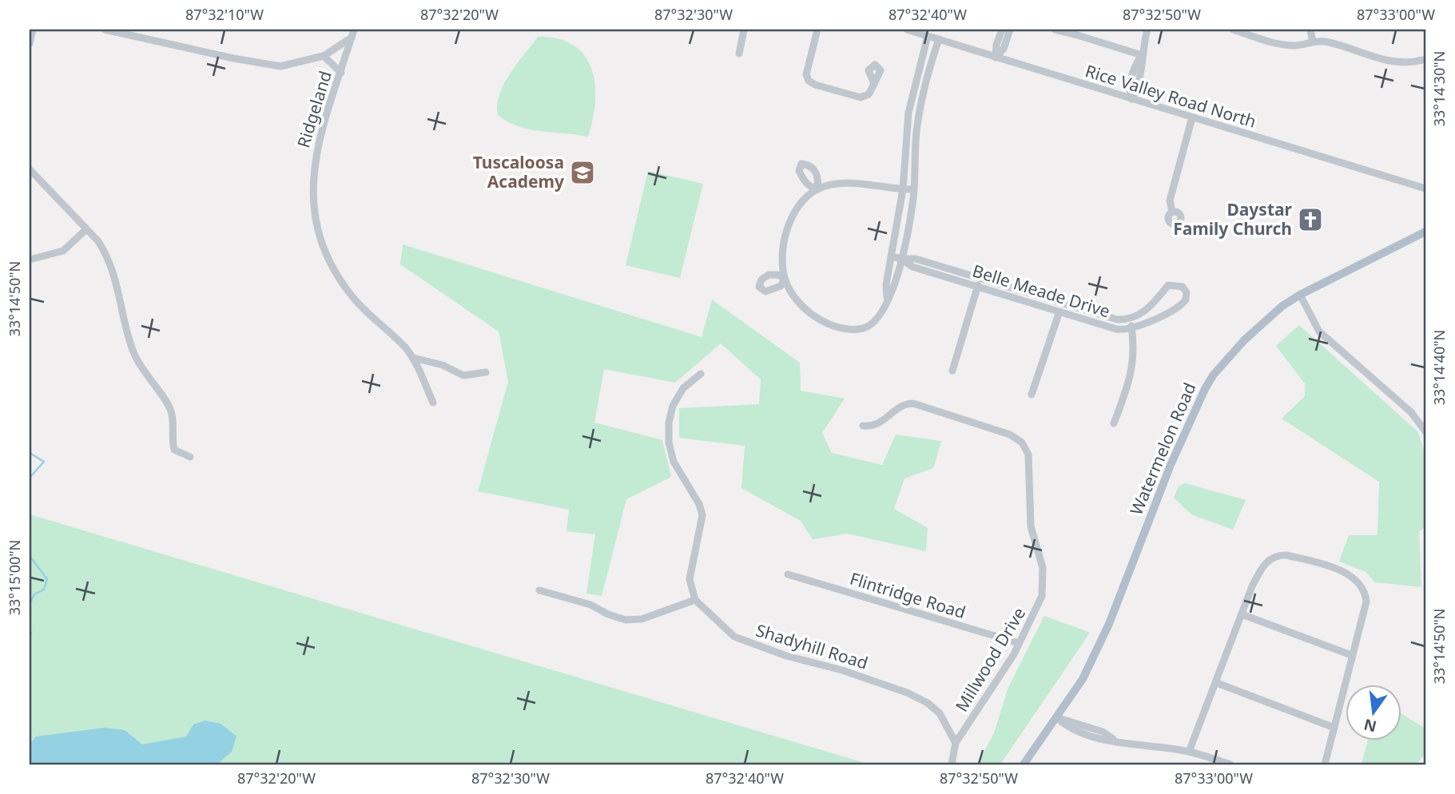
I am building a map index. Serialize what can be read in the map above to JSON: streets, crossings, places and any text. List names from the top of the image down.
{
  "streets": {
    "main road": ["Watermelon Road"],
    "street": [
      "Rice Valley Road North",
      "Ridgeland",
      "Belle Meade Drive",
      "Flintridge Road",
      "Shadyhill Road",
      "Millwood Drive"
    ]
  },
  "crossings": [
    ["Flintridge Road", "Millwood Drive"],
    ["Shadyhill Road", "Millwood Drive"]
  ],
  "places": {
    "school or university": ["Tuscaloosa Academy"],
    "church": ["Daystar Family Church"]
  },
  "north": "bottom",
  "coordinates": [
    "87°32'10\"W",
    "87°32'20\"W",
    "87°32'30\"W",
    "87°32'40\"W",
    "87°32'50\"W",
    "87°33'00\"W",
    "33°14'30\"N",
    "33°14'50\"N",
    "33°14'40\"N",
    "33°15'00\"N"
  ]
}
